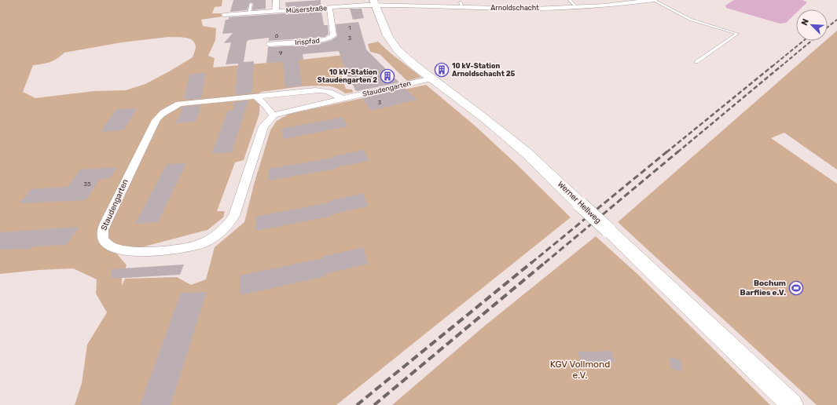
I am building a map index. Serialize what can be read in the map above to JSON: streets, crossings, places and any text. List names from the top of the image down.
{
  "streets": {
    "main road": ["Werner Hellweg"],
    "street": [
      "Arnoldschacht",
      "Müserstraße",
      "Irispfad",
      "Staudengarten"
    ]
  },
  "crossings": [
    ["Arnoldschacht", "Müserstraße"],
    ["Arnoldschacht", "Werner Hellweg"],
    ["Müserstraße", "Irispfad"],
    ["Müserstraße", "Werner Hellweg"],
    ["Staudengarten", "Werner Hellweg"]
  ],
  "parks": ["KGV Vollmond e.V."],
  "places": {
    "building": ["10 kV-Station Arnoldschacht 25", "10 kV-Station Staudengarten 2"],
    "sports": ["Bochum Barflies e.V."]
  },
  "house_numbers": [
    "1",
    "6",
    "3",
    "9",
    "3",
    "35"
  ],
  "north": "top left"
}
